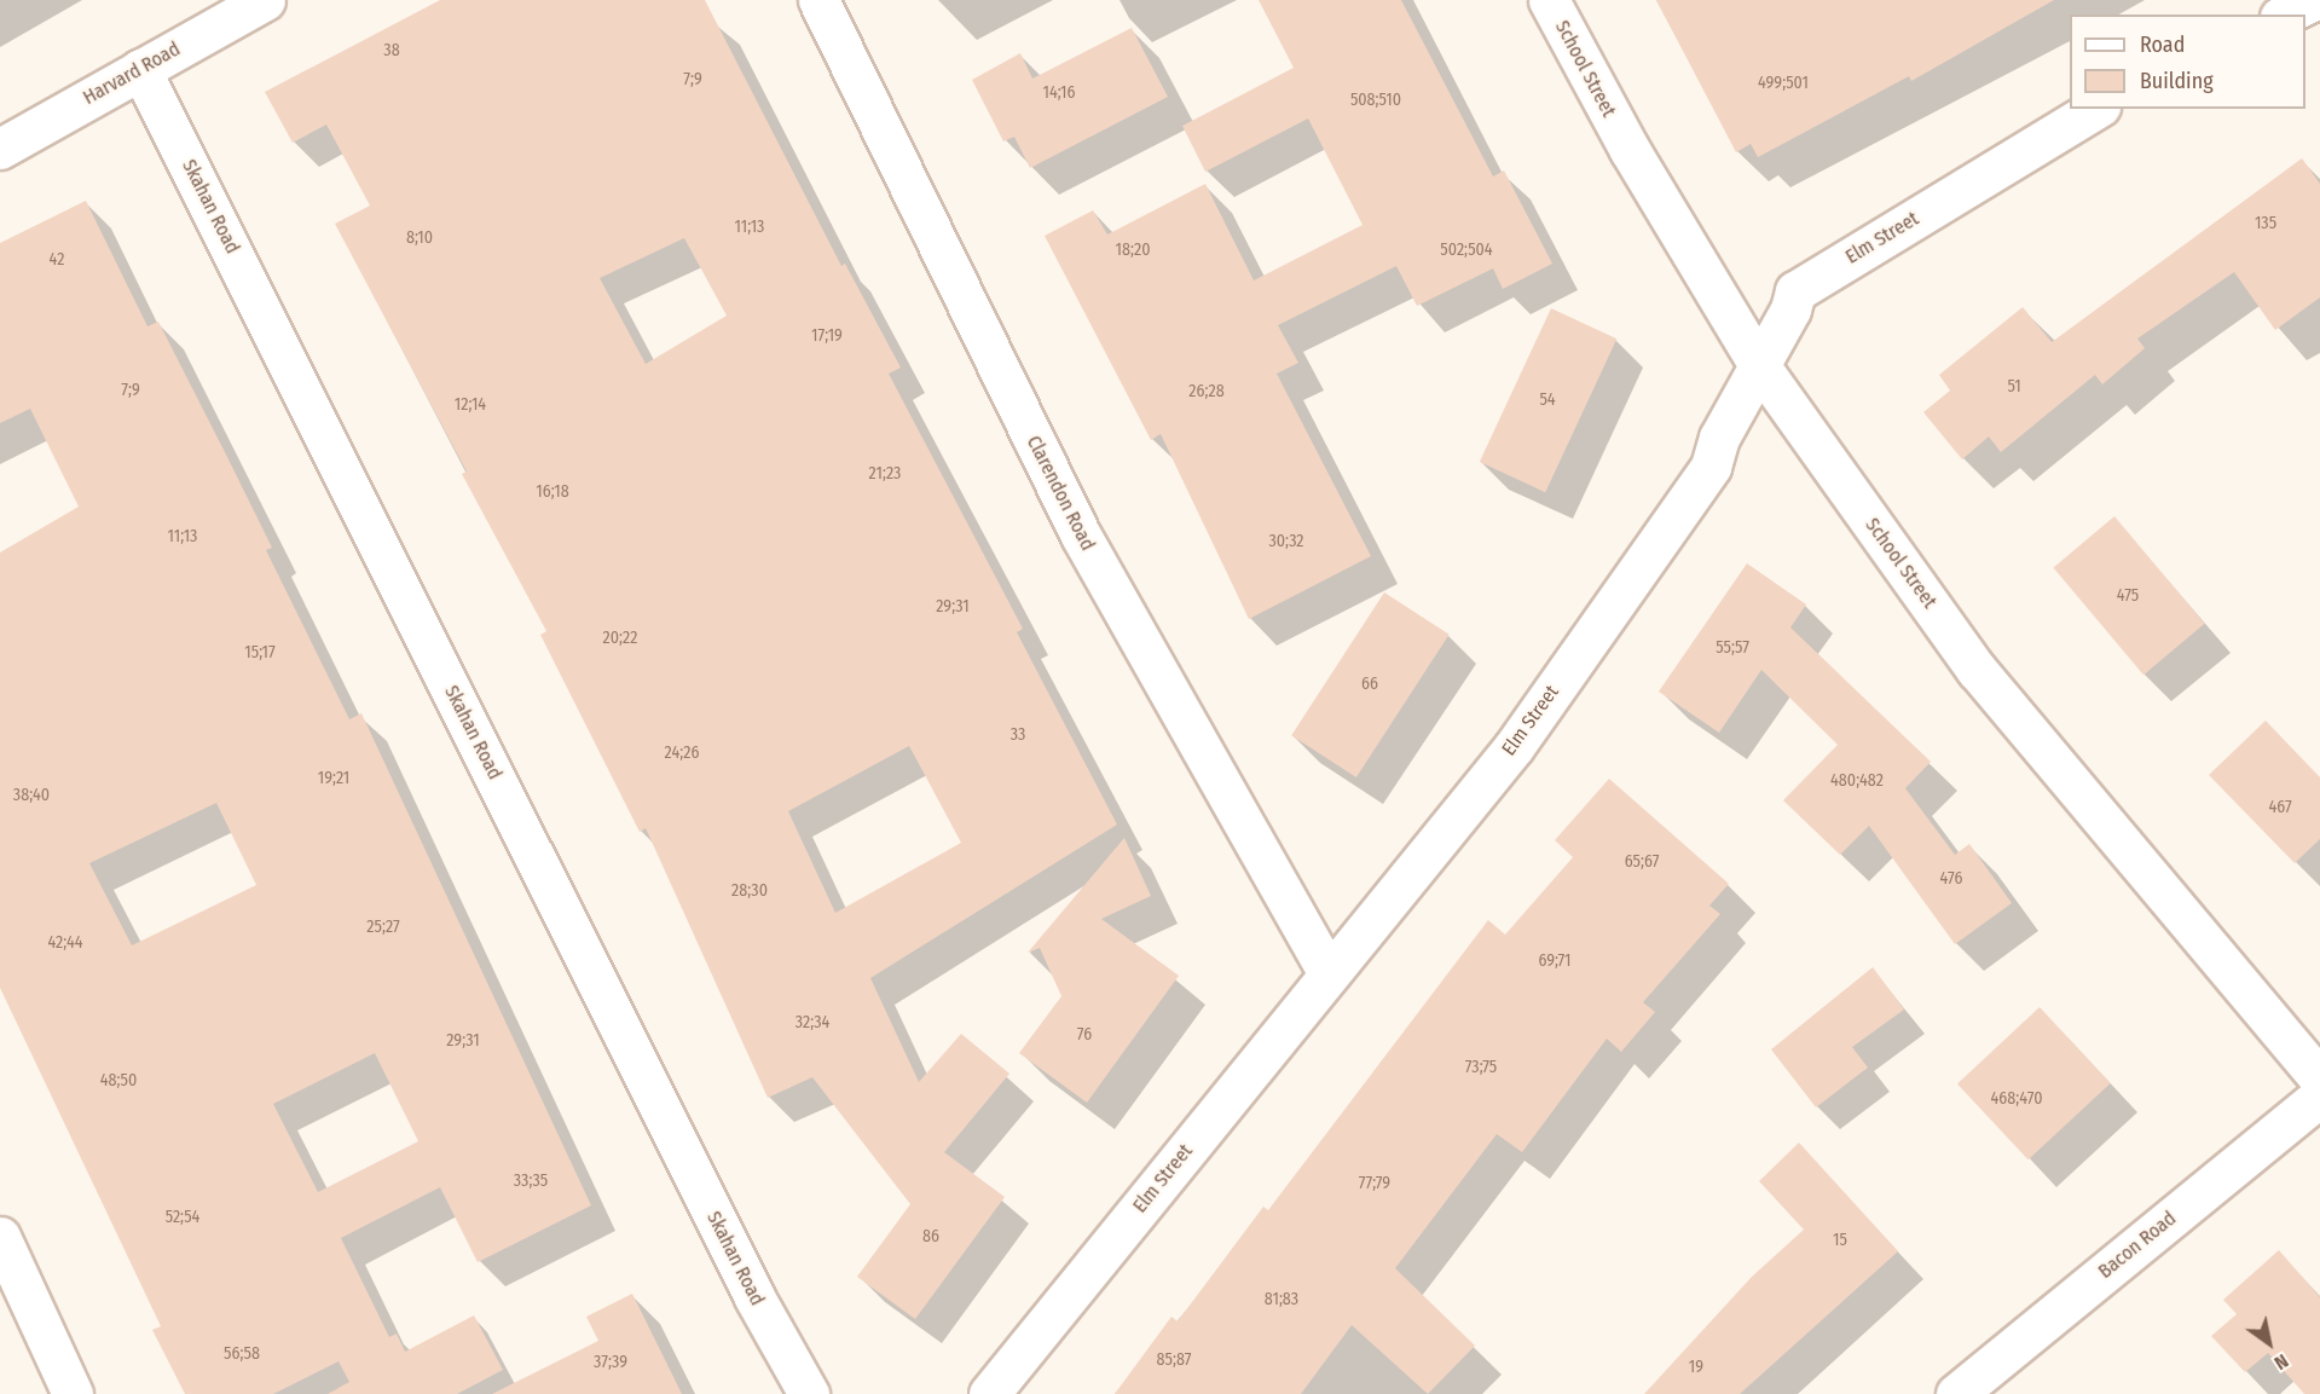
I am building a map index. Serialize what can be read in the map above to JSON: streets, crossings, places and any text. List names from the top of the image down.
{
  "streets": {
    "street": [
      "School Street",
      "Harvard Road",
      "Skahan Road",
      "Elm Street",
      "Clarendon Road",
      "Bacon Road"
    ]
  },
  "crossings": [
    ["School Street", "Elm Street"],
    ["Harvard Road", "Skahan Road"],
    ["Elm Street", "Clarendon Road"]
  ],
  "house_numbers": [
    "38",
    "7;9",
    "499;501",
    "14;16",
    "508;510",
    "135",
    "11;13",
    "8;10",
    "18;20",
    "502;504",
    "42",
    "17;19",
    "51",
    "7;9",
    "26;28",
    "54",
    "12;14",
    "21;23",
    "16;18",
    "11;13",
    "30;32",
    "475",
    "29;31",
    "20;22",
    "55;57",
    "15;17",
    "66",
    "33",
    "24;26",
    "19;21",
    "480;482",
    "38;40",
    "467",
    "65;67",
    "476",
    "28;30",
    "25;27",
    "42;44",
    "69;71",
    "32;34",
    "76",
    "29;31",
    "73;75",
    "48;50",
    "468;470",
    "33;35",
    "77;79",
    "52;54",
    "86",
    "15",
    "81;83",
    "56;58",
    "85;87",
    "37;39",
    "19"
  ],
  "legend": ["Road", "Building"],
  "north": "bottom right"
}
